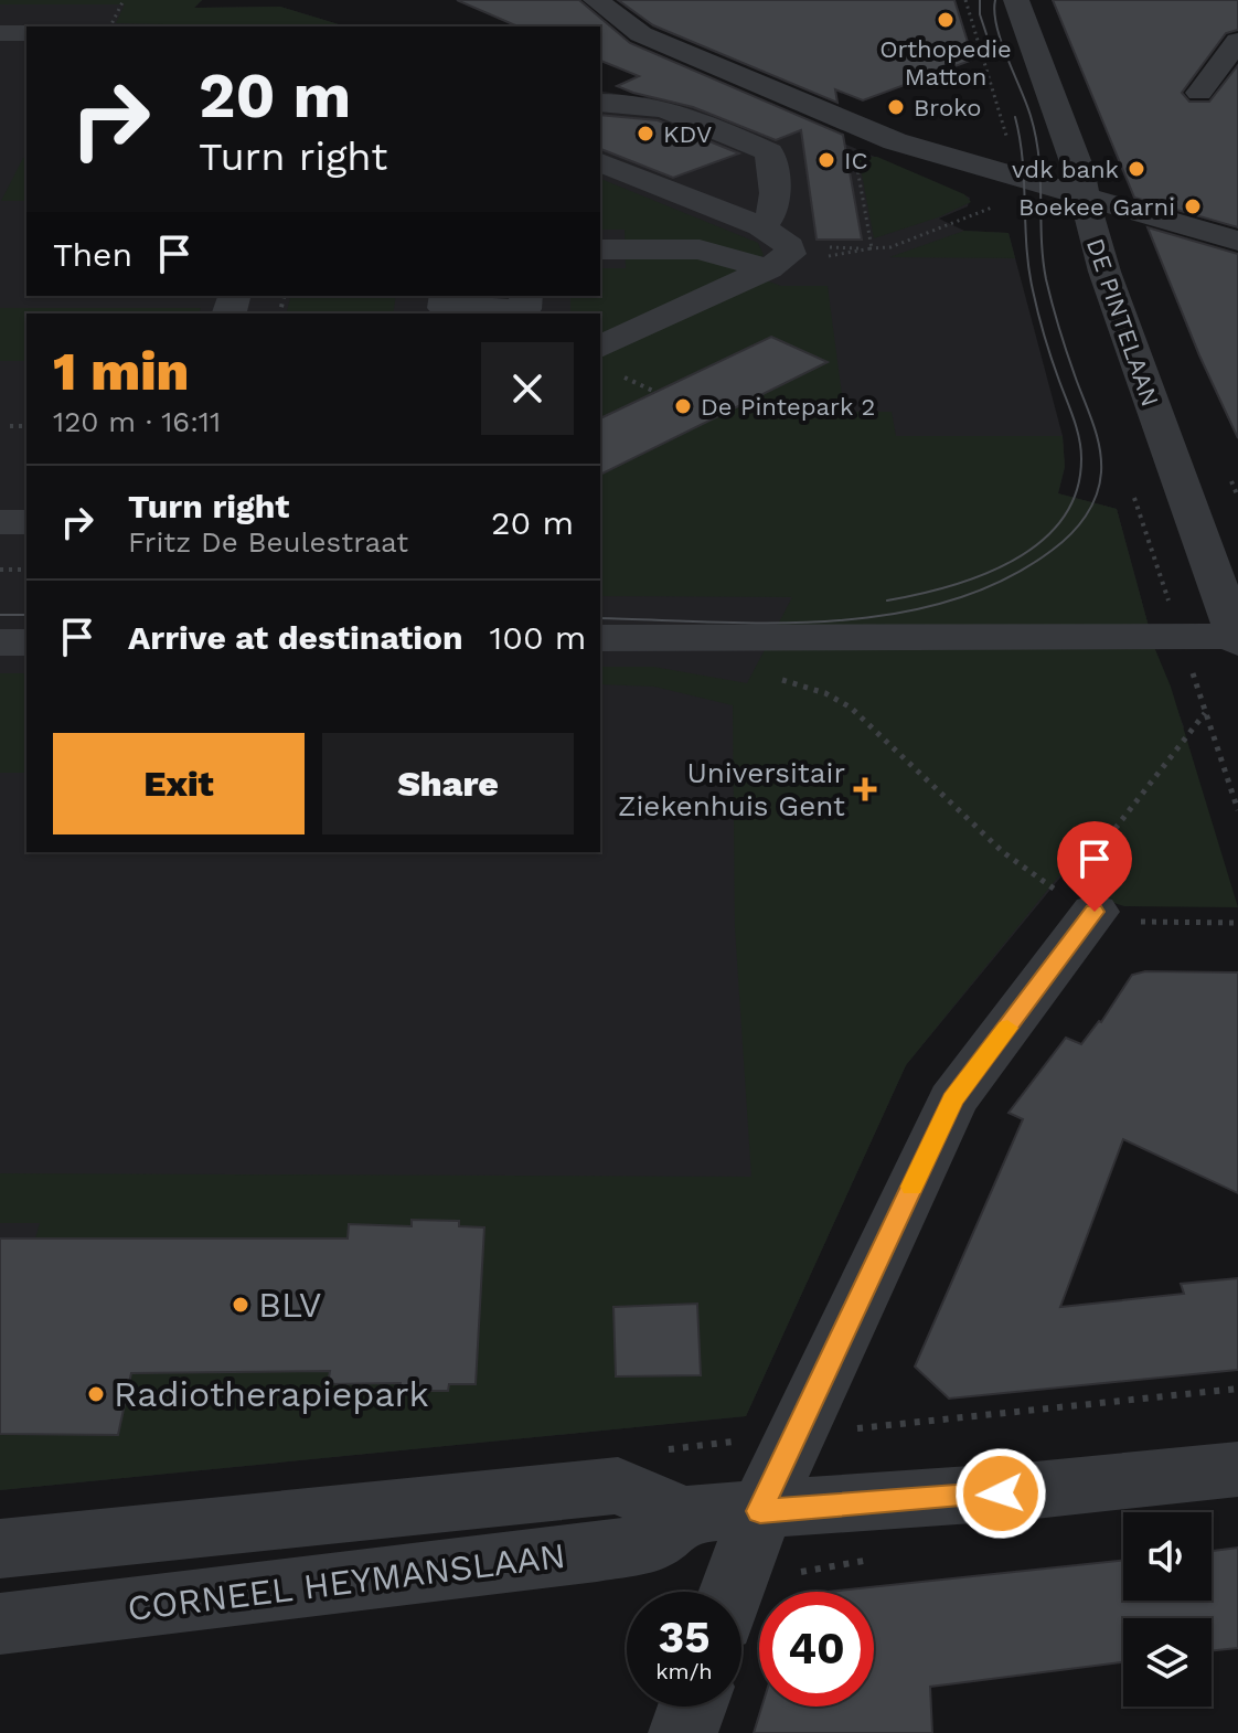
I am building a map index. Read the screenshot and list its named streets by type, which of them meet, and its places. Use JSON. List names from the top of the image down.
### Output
{
  "streets": {
    "street": ["DE PINTELAAN", "CORNEEL HEYMANSLAAN"]
  },
  "places": {
    "other": [
      "Orthopedie Matton",
      "Broko",
      "KDV",
      "IC",
      "vdk bank",
      "Boekee Garni",
      "De Pintepark 2",
      "BLV",
      "Radiotherapiepark"
    ],
    "health": ["Universitair Ziekenhuis Gent"]
  },
  "page": {
    "turn": ["20 m", "Turn right"],
    "then": "Then",
    "heading": ["1 min", "120 m · 16:11"],
    "list": [
      {
        "name": "Turn right",
        "note": "Fritz De Beulestraat",
        "value": "20 m"
      },
      {
        "name": "Arrive at destination",
        "value": "100 m"
      }
    ],
    "buttons": ["Exit", "Share"],
    "speed": "35 km/h",
    "limit": "40"
  }
}
